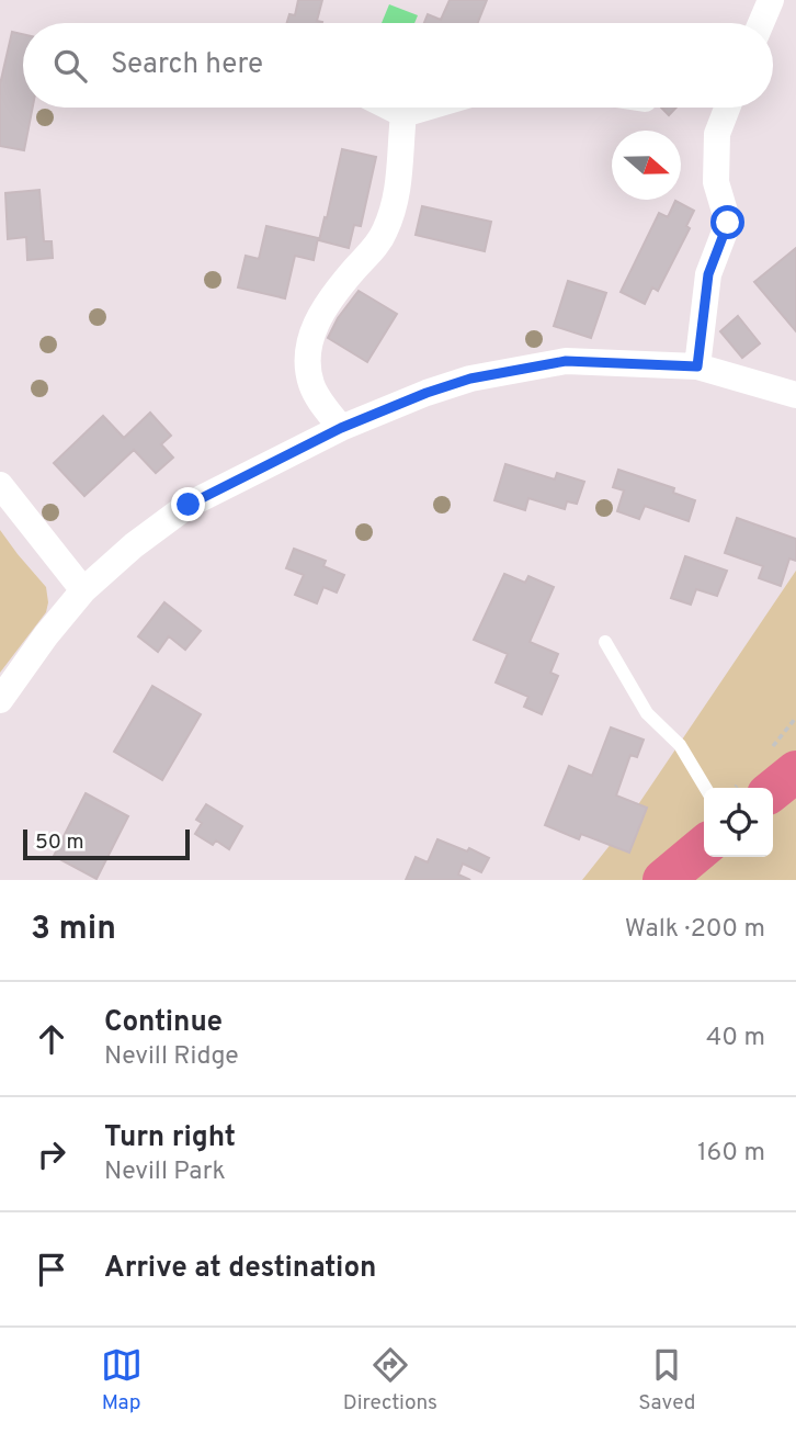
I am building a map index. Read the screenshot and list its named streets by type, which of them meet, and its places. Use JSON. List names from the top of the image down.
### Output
{
  "scale_bar": "50 m",
  "north": "right",
  "page": {
    "search": "Search here",
    "scale": "50 m",
    "heading": ["3 min", "Walk · 200 m"],
    "list": [
      ["Continue", "Nevill Ridge", "40 m"],
      ["Turn right", "Nevill Park", "160 m"],
      "Arrive at destination"
    ],
    "nav": ["Map", "Directions", "Saved"]
  }
}
